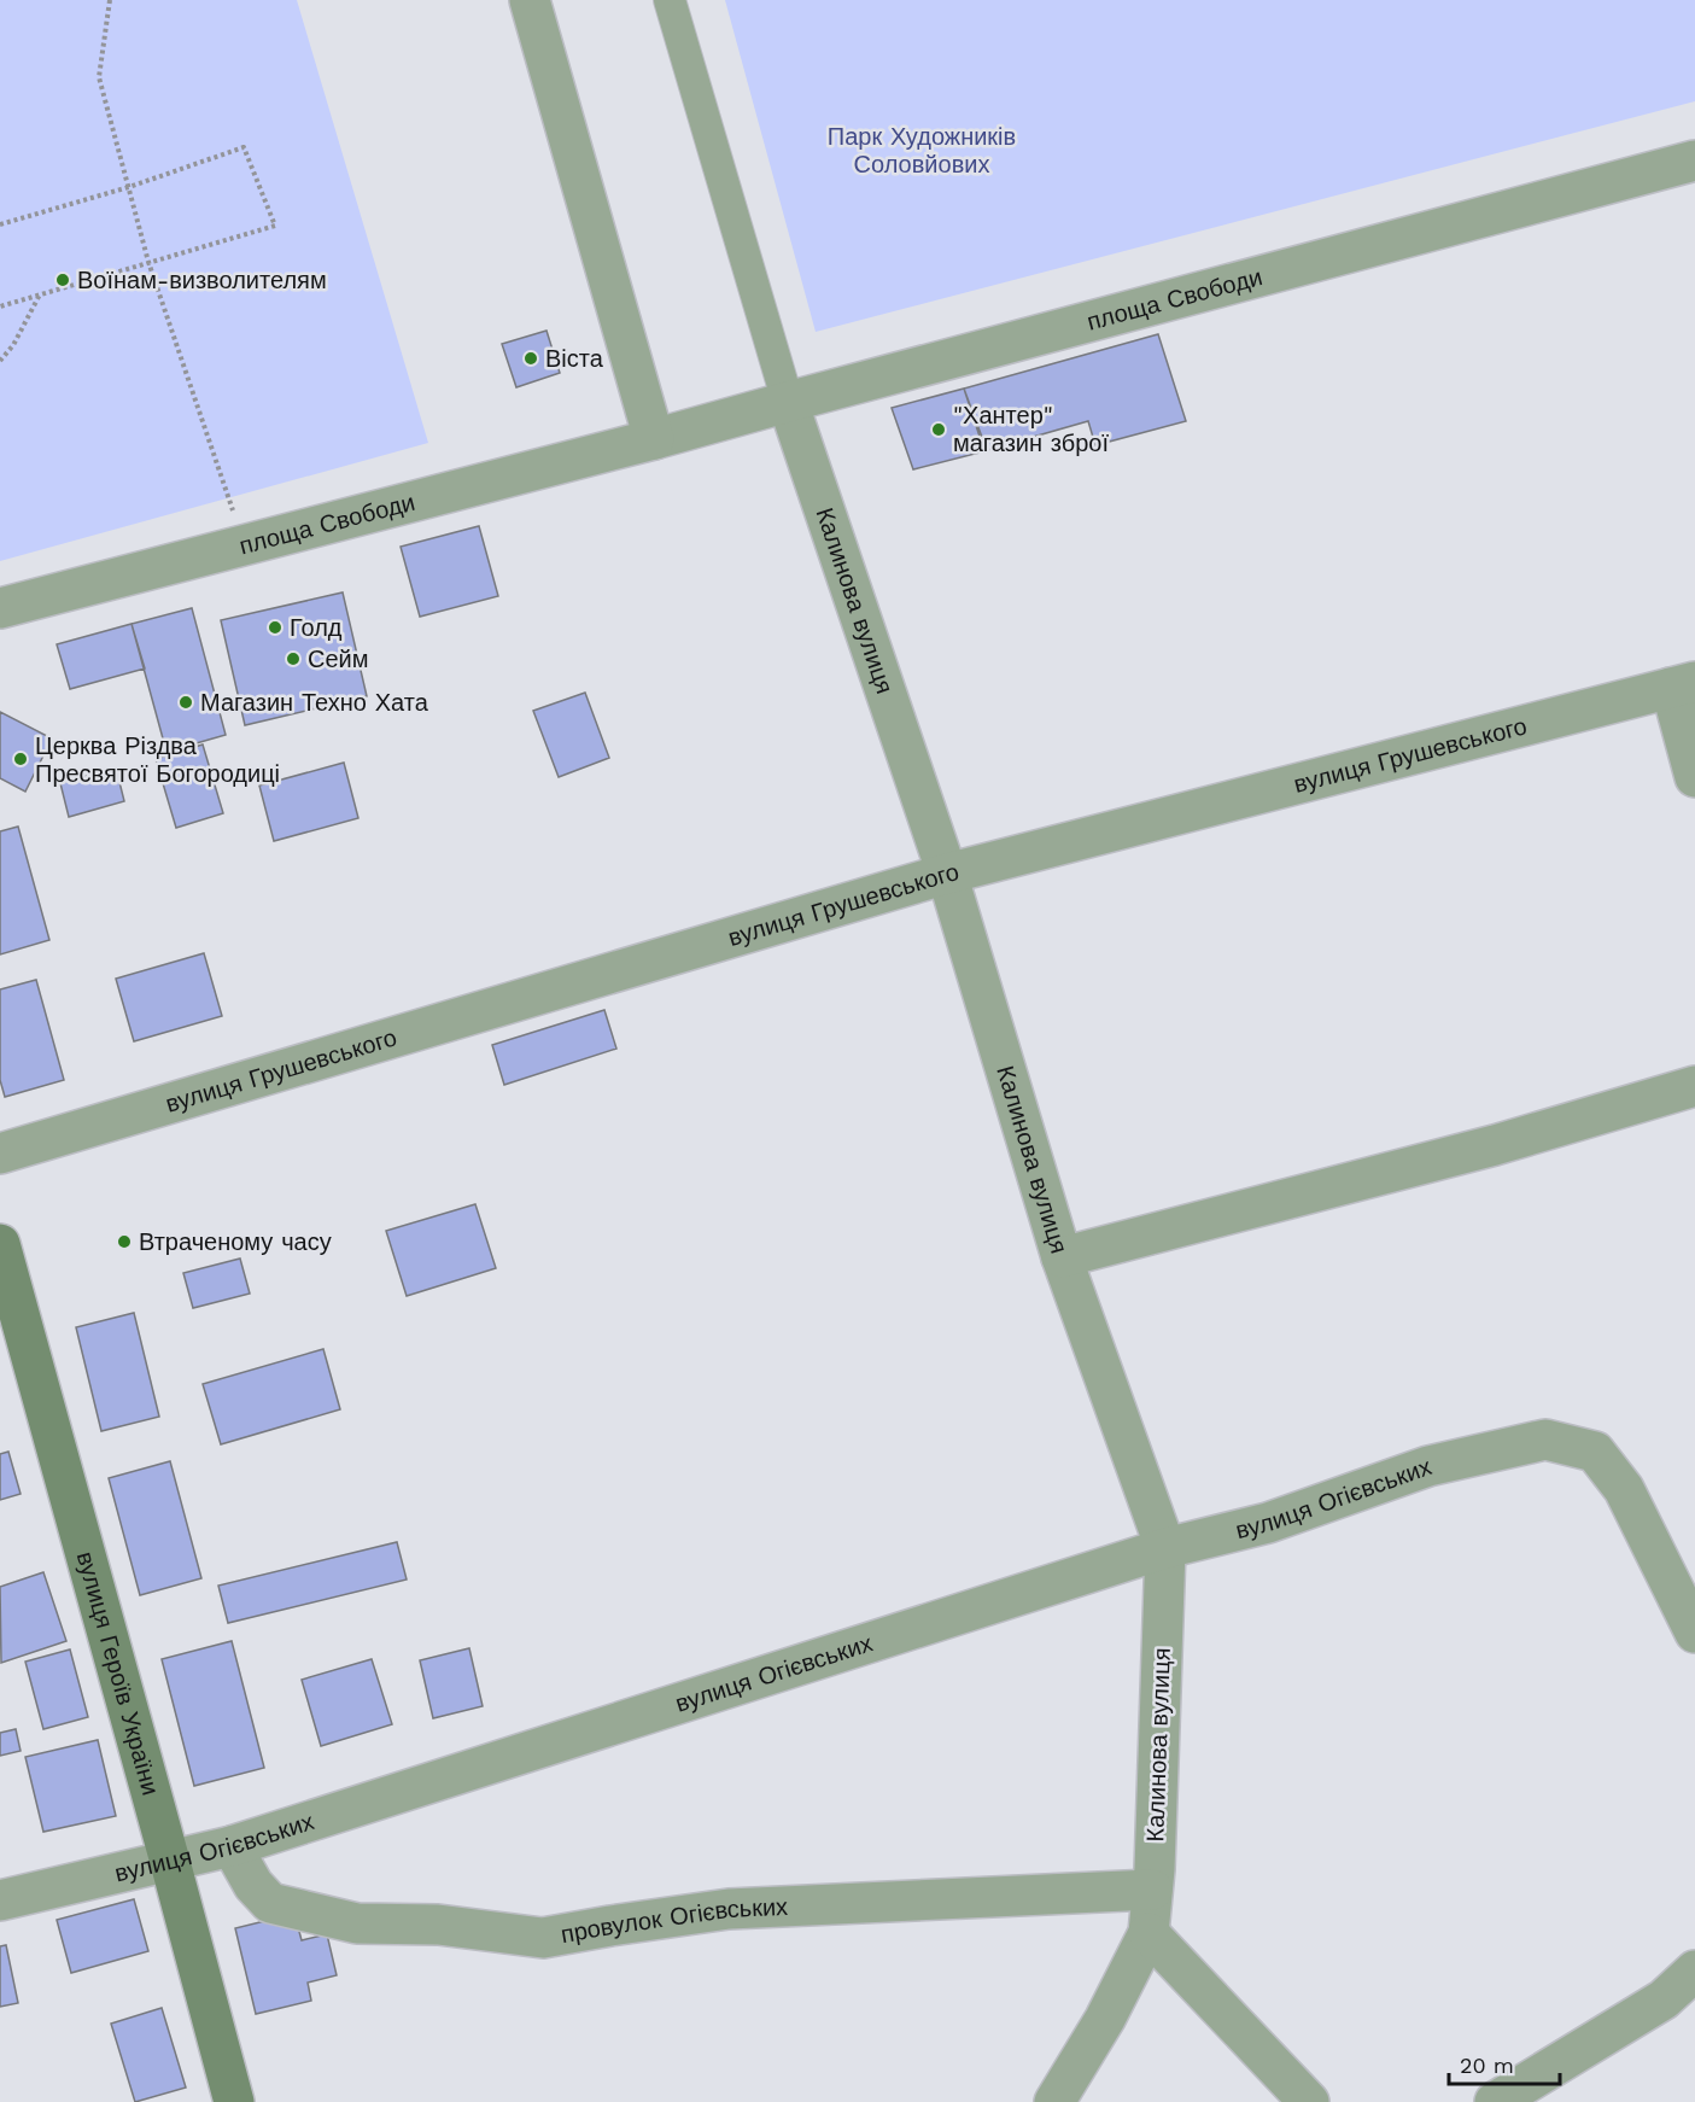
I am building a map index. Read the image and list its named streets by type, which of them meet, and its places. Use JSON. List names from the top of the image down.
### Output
{
  "streets": {
    "main road": ["вулиця Героїв України"],
    "street": [
      "площа Свободи",
      "Калинова вулиця",
      "вулиця Грушевського",
      "вулиця Огієвських",
      "провулок Огієвських"
    ]
  },
  "crossings": [
    ["площа Свободи", "Калинова вулиця"],
    ["Калинова вулиця", "вулиця Грушевського"],
    ["Калинова вулиця", "вулиця Огієвських"],
    ["Калинова вулиця", "провулок Огієвських"],
    ["вулиця Огієвських", "вулиця Героїв України"],
    ["вулиця Огієвських", "провулок Огієвських"]
  ],
  "parks": ["Парк Художників Соловйових"],
  "places": [
    "Воїнам-визволителям",
    "Віста",
    "\"Хантер\" магазин зброї",
    "Голд",
    "Сейм",
    "Магазин Техно Хата",
    "Церква Різдва Пресвятої Богородиці",
    "Втраченому часу"
  ],
  "scale_bar": "20 m"
}
